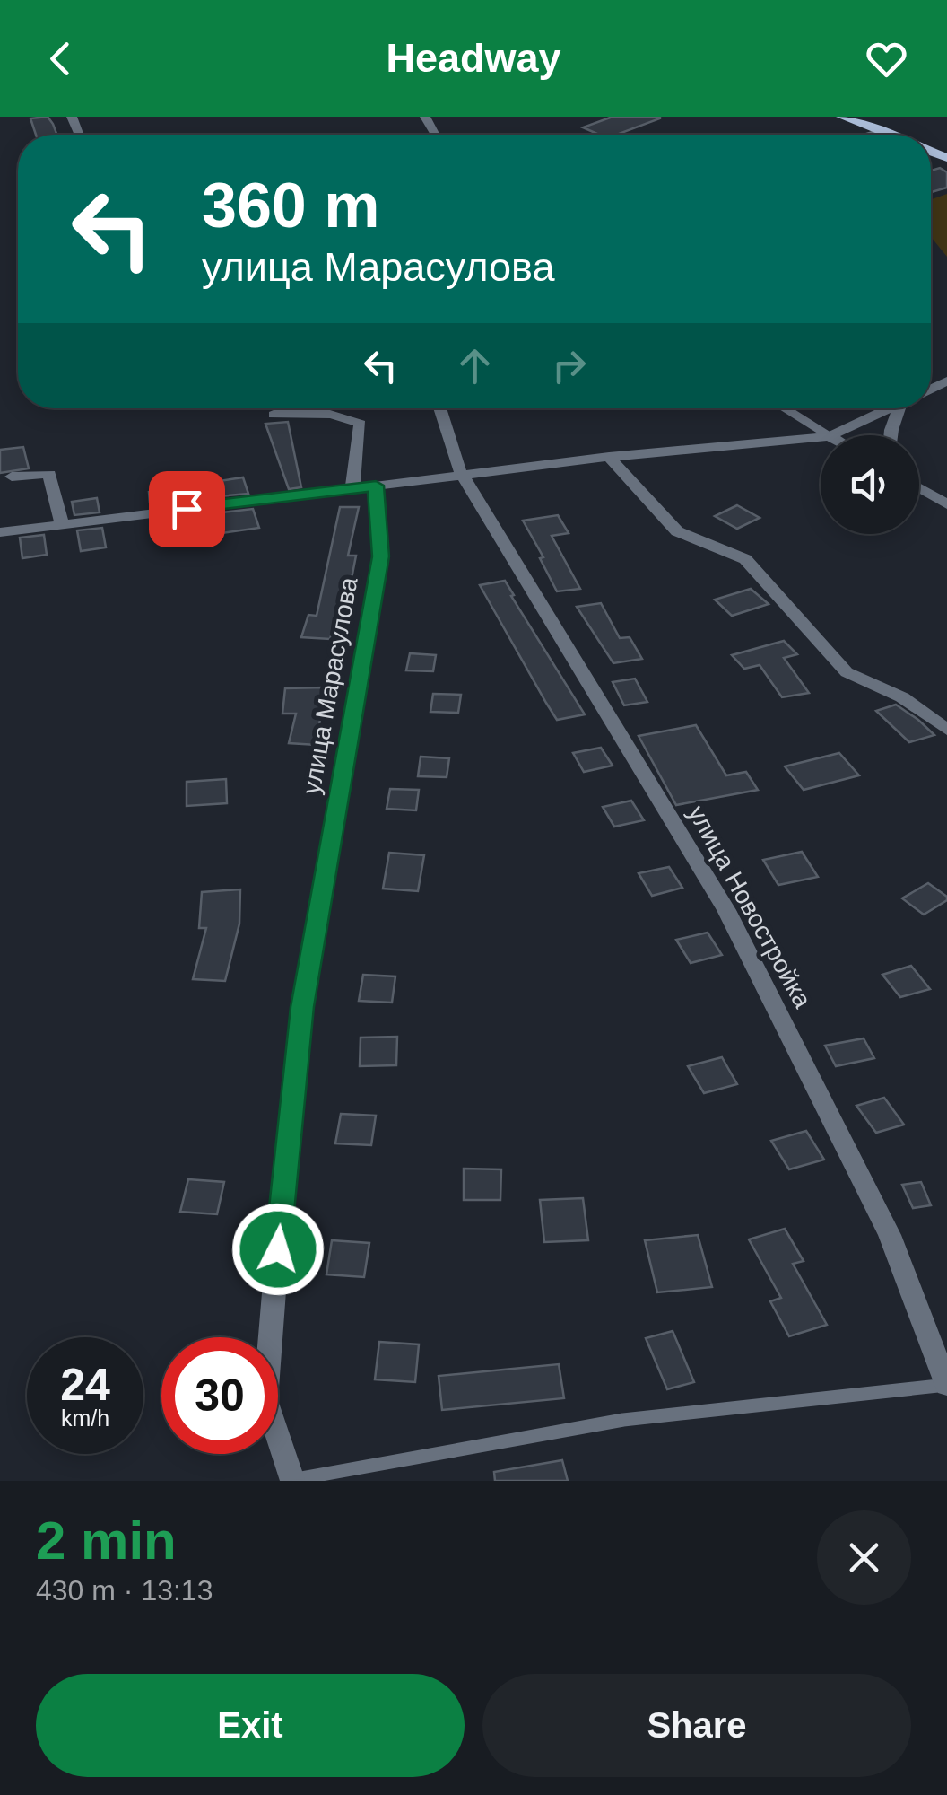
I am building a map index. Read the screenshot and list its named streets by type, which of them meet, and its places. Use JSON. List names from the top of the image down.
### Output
{
  "streets": {
    "street": ["улица Марасулова", "улица Новостройка"]
  },
  "page": {
    "header": "Headway",
    "turn": ["360 m", "улица Марасулова"],
    "speed": "24 km/h",
    "limit": "30",
    "heading": ["2 min", "430 m · 13:13"],
    "buttons": ["Exit", "Share"]
  }
}
